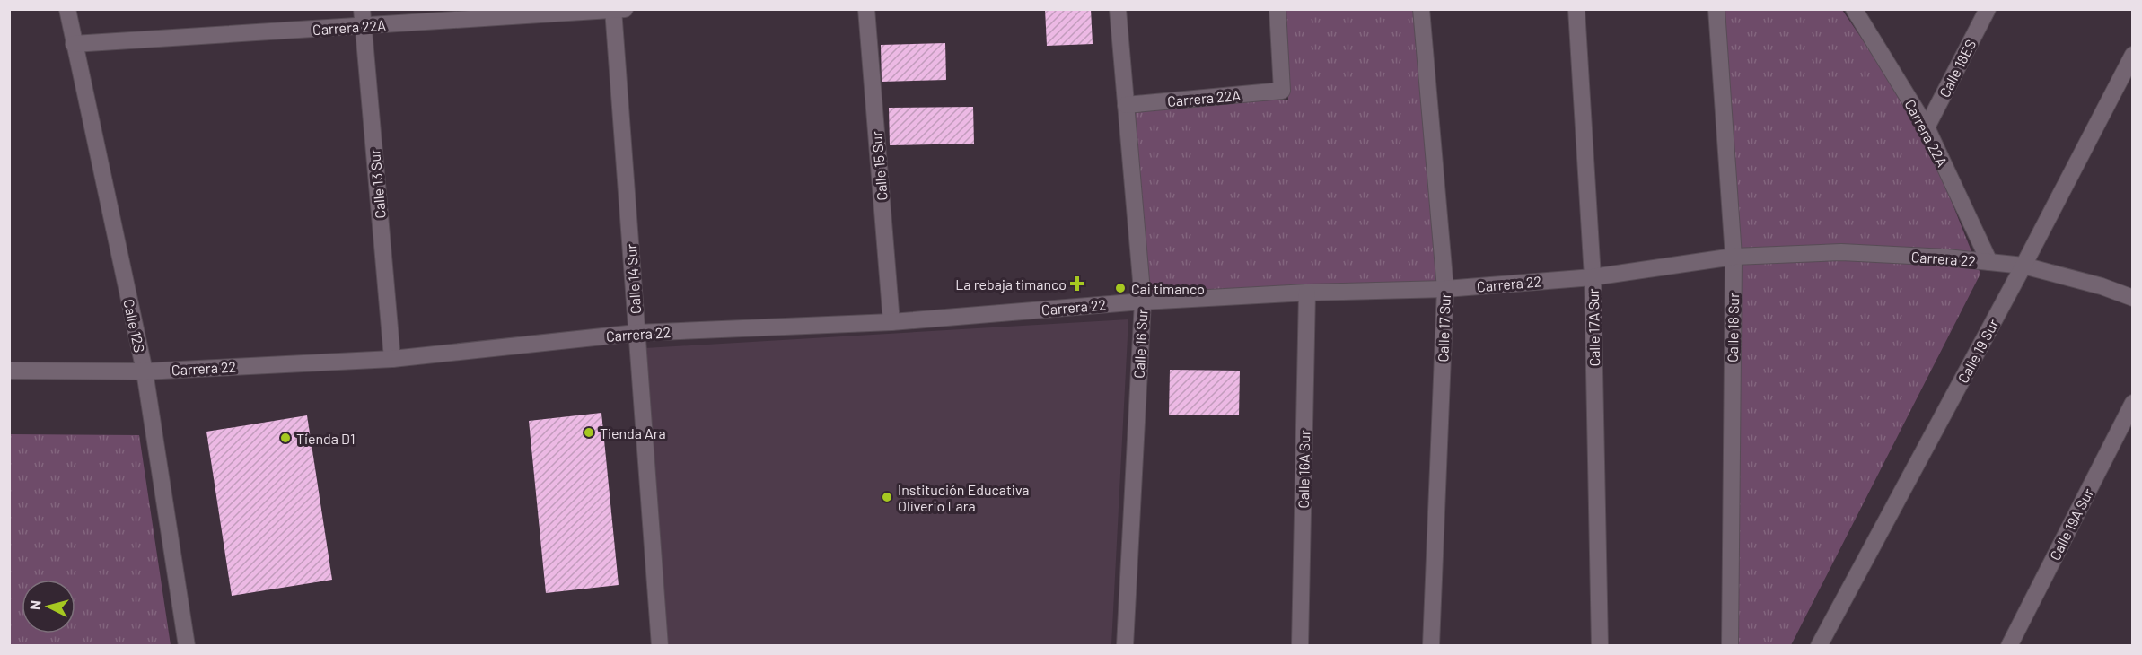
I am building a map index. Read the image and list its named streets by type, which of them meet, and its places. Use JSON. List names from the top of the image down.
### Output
{
  "streets": {
    "street": [
      "Carrera 22A",
      "Calle 18ES",
      "Calle 15 Sur",
      "Calle 13 Sur",
      "Carrera 22",
      "Calle 14 Sur",
      "Calle 12S",
      "Calle 17 Sur",
      "Calle 17A Sur",
      "Calle 18 Sur",
      "Calle 16 Sur",
      "Calle 19 Sur",
      "Calle 16A Sur",
      "Calle 19A Sur"
    ]
  },
  "crossings": [
    ["Carrera 22A", "Calle 18ES"],
    ["Carrera 22A", "Calle 13 Sur"],
    ["Carrera 22A", "Carrera 22"],
    ["Carrera 22A", "Calle 14 Sur"],
    ["Carrera 22A", "Calle 12S"],
    ["Carrera 22A", "Calle 16 Sur"],
    ["Calle 15 Sur", "Carrera 22"],
    ["Calle 13 Sur", "Carrera 22"],
    ["Carrera 22", "Calle 14 Sur"],
    ["Carrera 22", "Calle 12S"],
    ["Carrera 22", "Calle 17 Sur"],
    ["Carrera 22", "Calle 17A Sur"],
    ["Carrera 22", "Calle 18 Sur"],
    ["Carrera 22", "Calle 16 Sur"],
    ["Carrera 22", "Calle 19 Sur"],
    ["Carrera 22", "Calle 16A Sur"]
  ],
  "places": {
    "health": ["La rebaja timanco"],
    "other": [
      "Cai timanco",
      "Tienda Ara",
      "Tienda D1",
      "Institución Educativa Oliverio Lara"
    ]
  },
  "north": "left"
}
